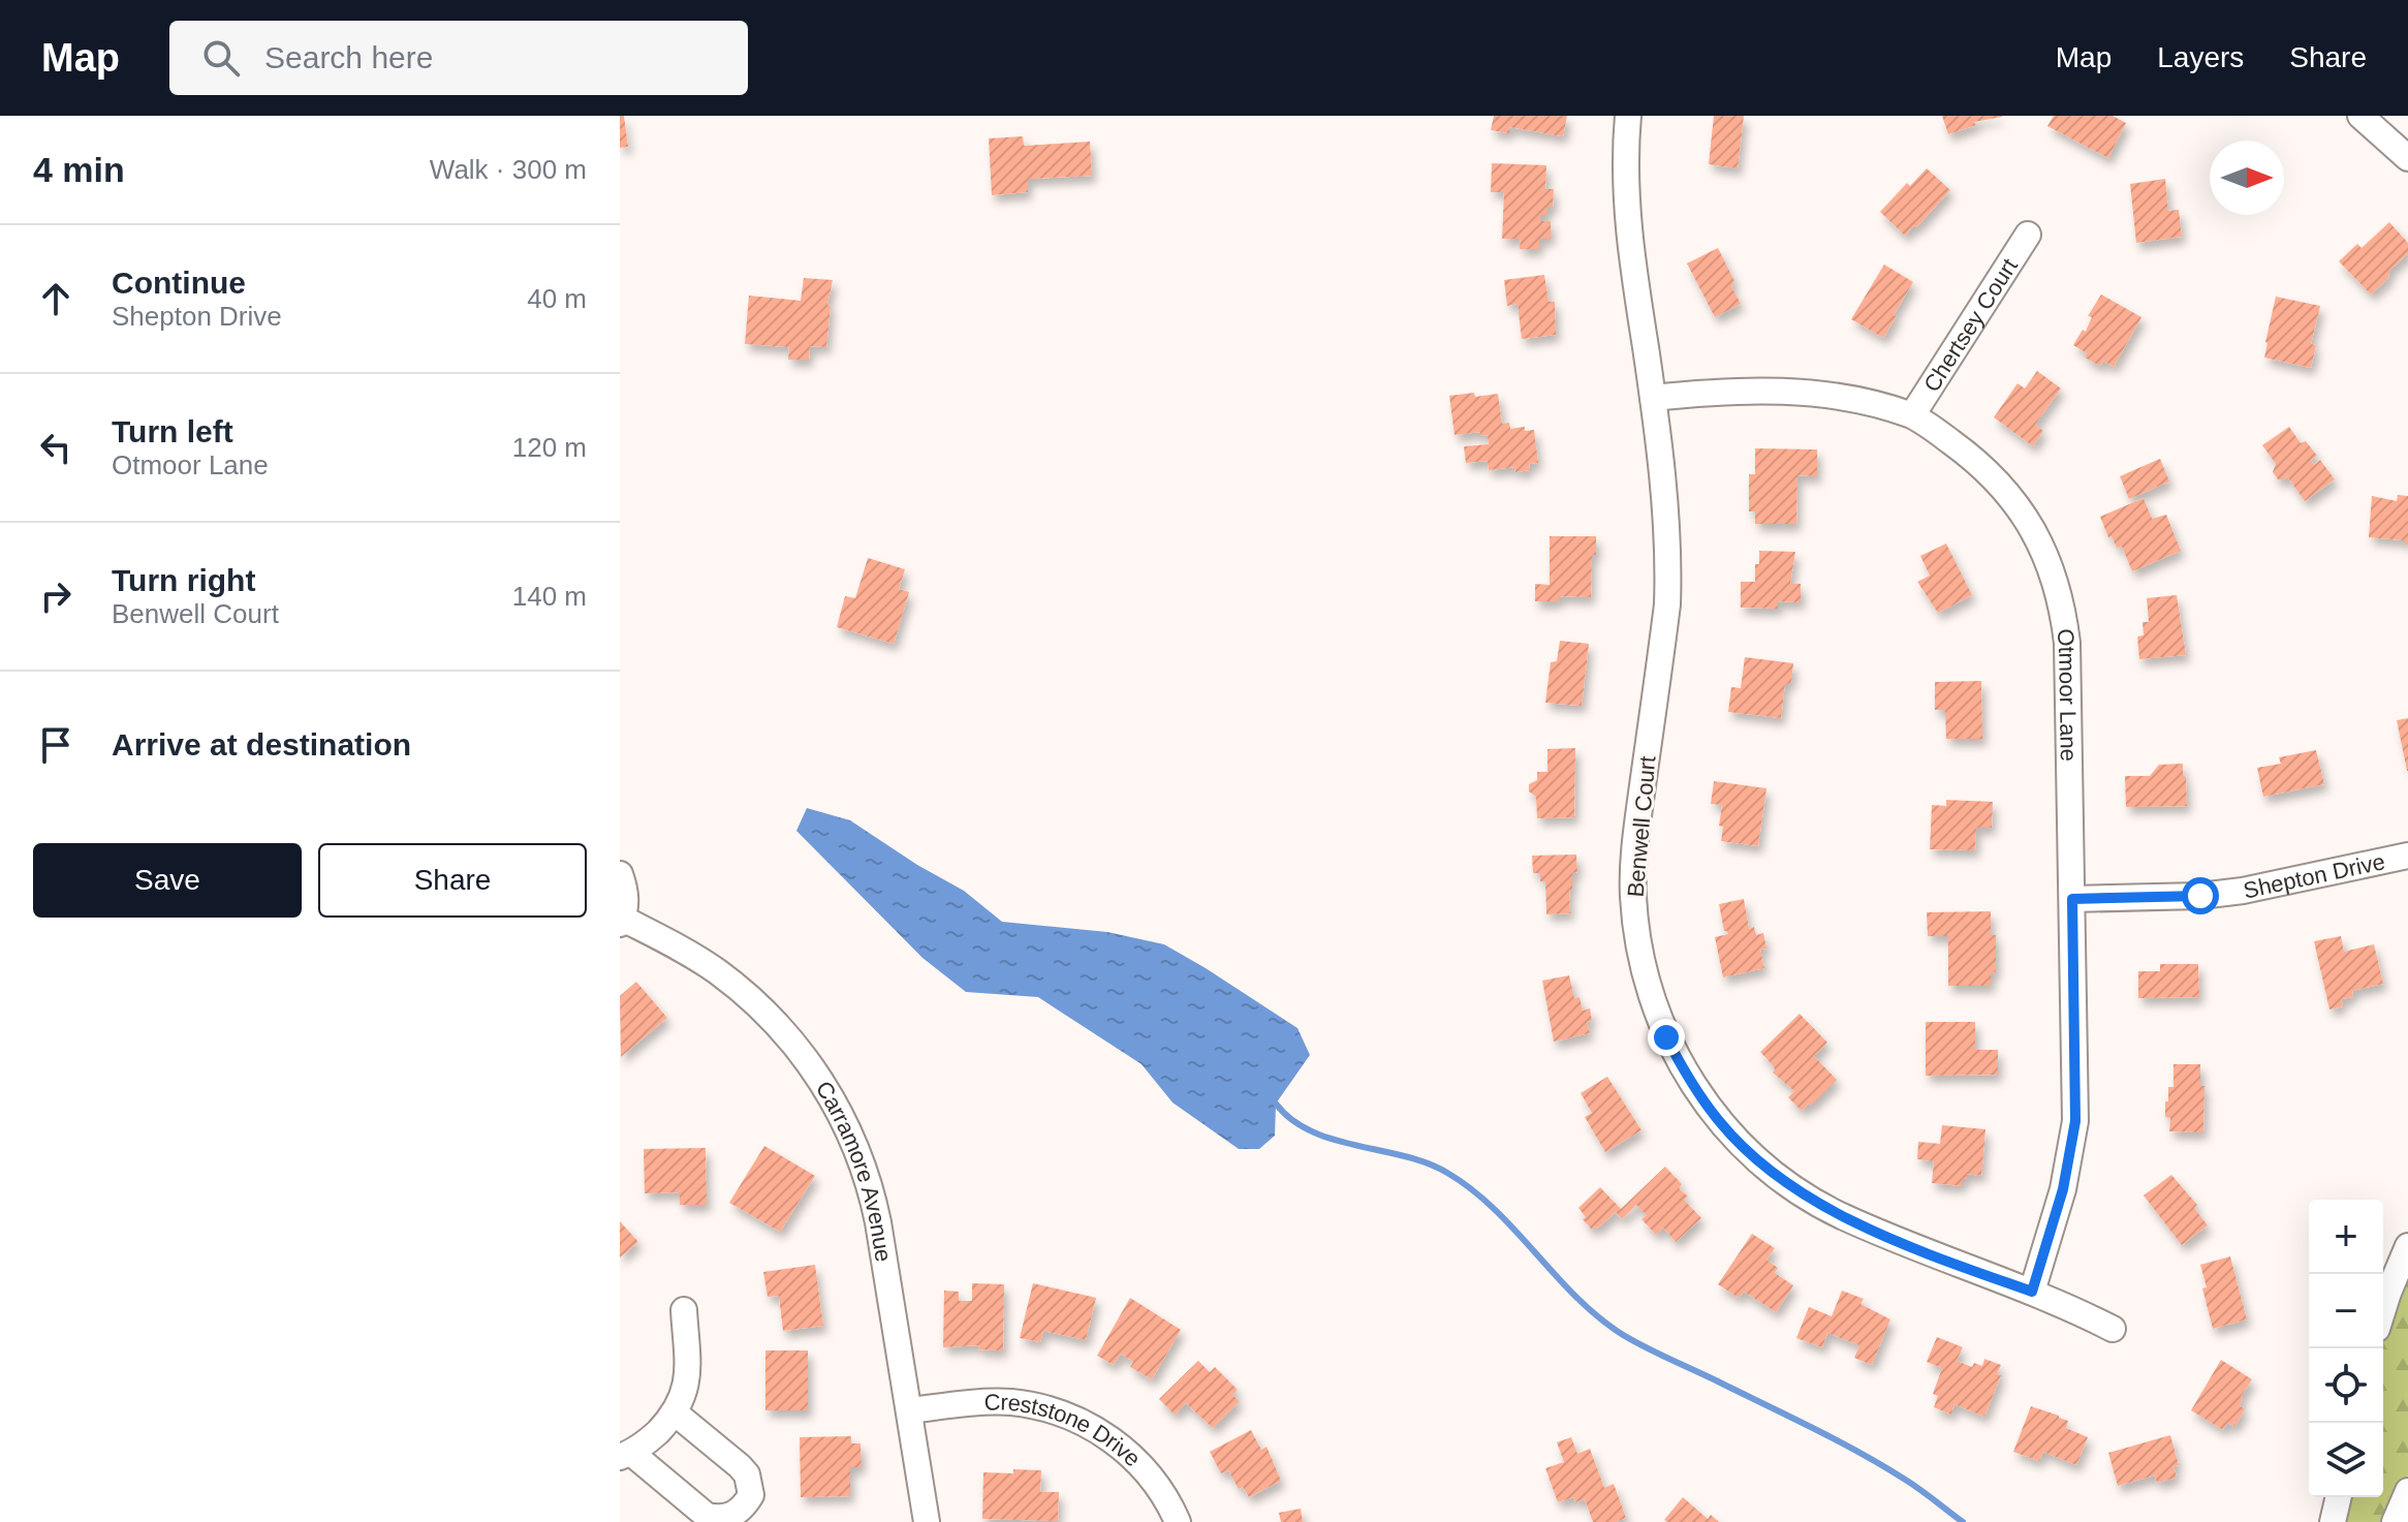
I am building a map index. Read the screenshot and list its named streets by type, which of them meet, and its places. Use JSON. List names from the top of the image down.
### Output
{
  "streets": {
    "street": [
      "Chertsey Court",
      "Otmoor Lane",
      "Benwell Court",
      "Shepton Drive",
      "Carramore Avenue",
      "Creststone Drive"
    ]
  },
  "crossings": [
    ["Chertsey Court", "Otmoor Lane"],
    ["Otmoor Lane", "Benwell Court"],
    ["Otmoor Lane", "Shepton Drive"],
    ["Carramore Avenue", "Creststone Drive"]
  ],
  "north": "right",
  "page": {
    "header": "Map",
    "search": "Search here",
    "nav": ["Map", "Layers", "Share"],
    "heading": ["4 min", "Walk · 300 m"],
    "list": [
      ["Continue", "Shepton Drive", "40 m"],
      ["Turn left", "Otmoor Lane", "120 m"],
      ["Turn right", "Benwell Court", "140 m"],
      "Arrive at destination"
    ],
    "buttons": ["Save", "Share"],
    "map_buttons": ["+", "−"]
  }
}
